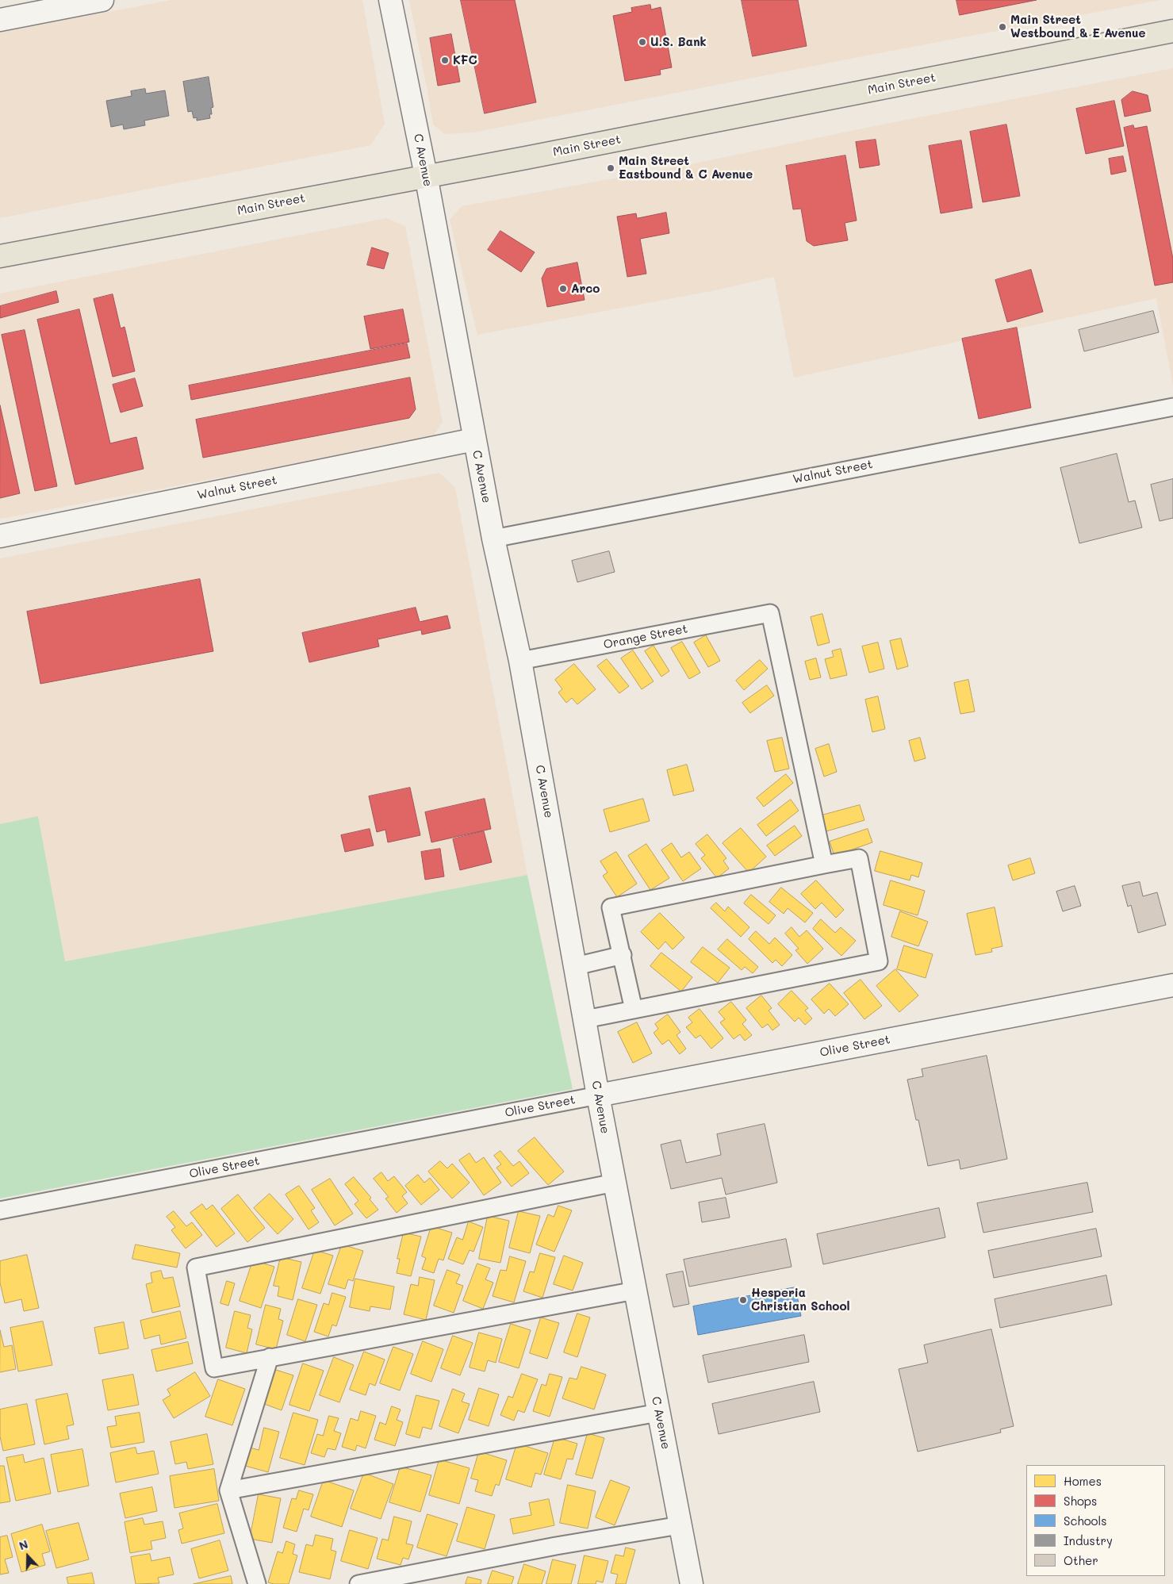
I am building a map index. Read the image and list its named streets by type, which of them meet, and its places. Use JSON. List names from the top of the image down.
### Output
{
  "streets": {
    "main road": ["Main Street"],
    "street": [
      "C Avenue",
      "Walnut Street",
      "Orange Street",
      "Olive Street"
    ]
  },
  "crossings": [
    ["Main Street", "C Avenue"],
    ["C Avenue", "Walnut Street"],
    ["C Avenue", "Orange Street"],
    ["C Avenue", "Olive Street"]
  ],
  "places": [
    "Main Street Westbound & E Avenue",
    "U.S. Bank",
    "KFC",
    "Main Street Eastbound & C Avenue",
    "Arco",
    "Hesperia Christian School"
  ],
  "legend": [
    "Homes",
    "Shops",
    "Schools",
    "Industry",
    "Other"
  ],
  "north": "top"
}
